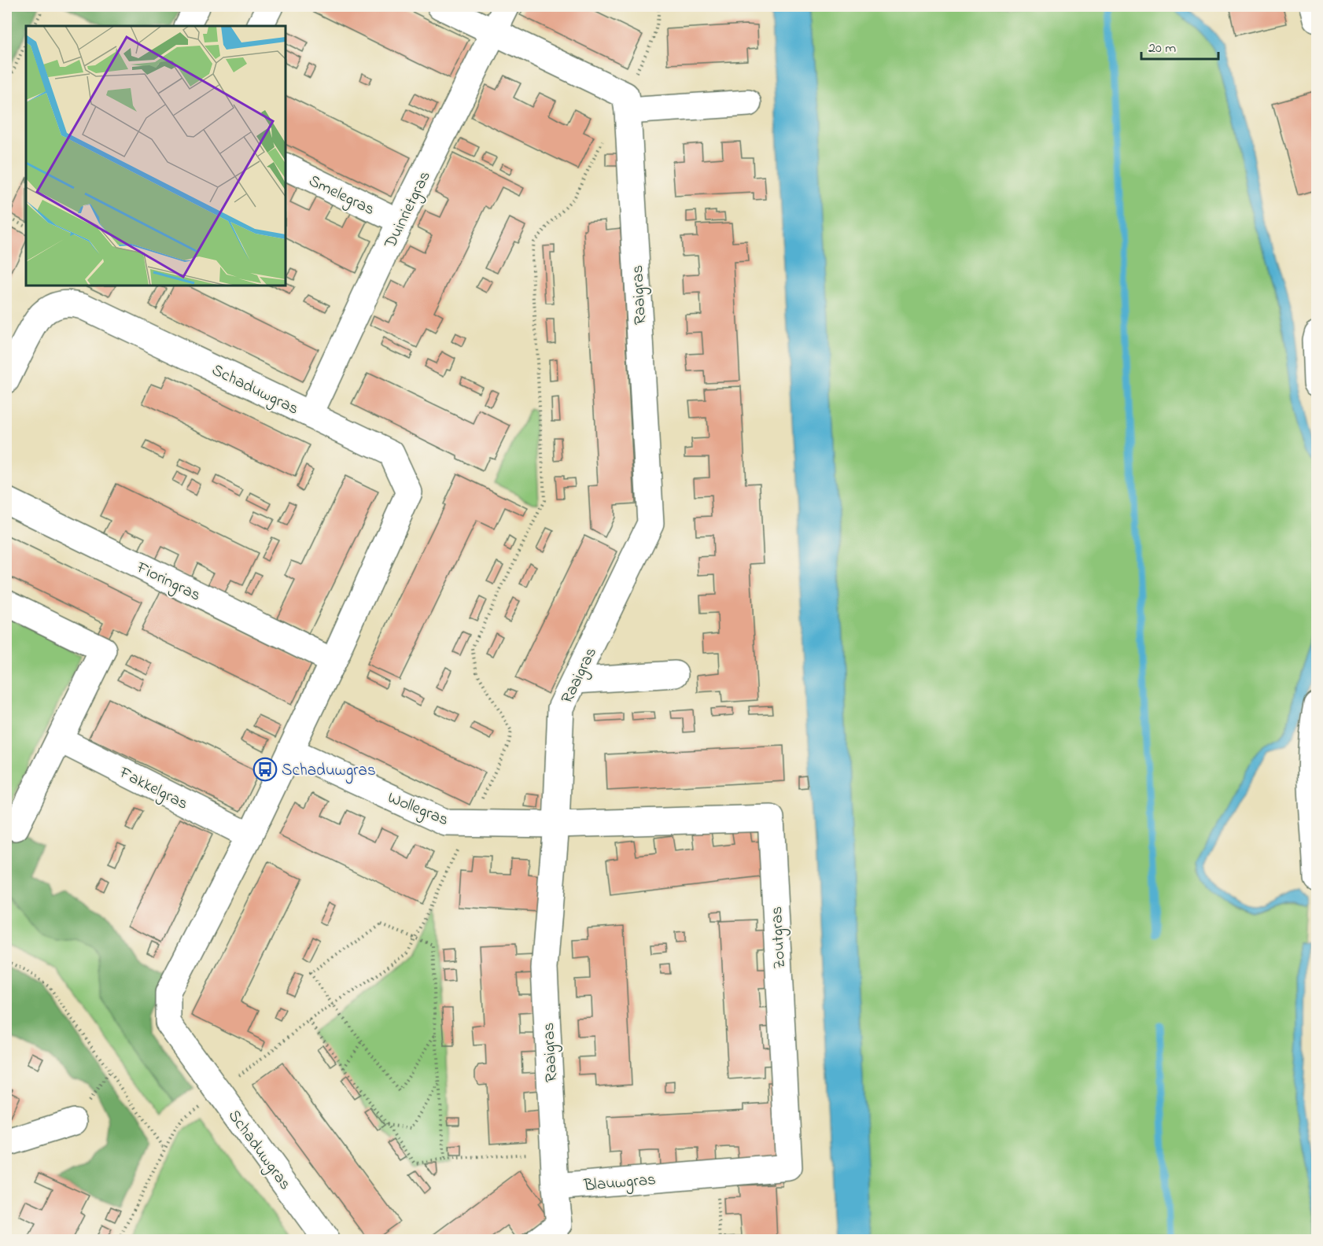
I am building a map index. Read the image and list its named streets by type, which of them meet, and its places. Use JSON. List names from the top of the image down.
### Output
{
  "streets": {
    "street": [
      "Smelegras",
      "Duinrietgras",
      "Raaigras",
      "Schaduwgras",
      "Fioringras",
      "Fakkelgras",
      "Wollegras",
      "Zoutgras",
      "Blauwgras"
    ]
  },
  "crossings": [
    ["Smelegras", "Duinrietgras"],
    ["Duinrietgras", "Schaduwgras"],
    ["Raaigras", "Wollegras"],
    ["Raaigras", "Zoutgras"],
    ["Raaigras", "Blauwgras"],
    ["Schaduwgras", "Fioringras"],
    ["Schaduwgras", "Fakkelgras"],
    ["Schaduwgras", "Wollegras"],
    ["Wollegras", "Zoutgras"],
    ["Zoutgras", "Blauwgras"]
  ],
  "places": {
    "bus stop": ["Schaduwgras"]
  },
  "scale_bar": "20 m"
}
